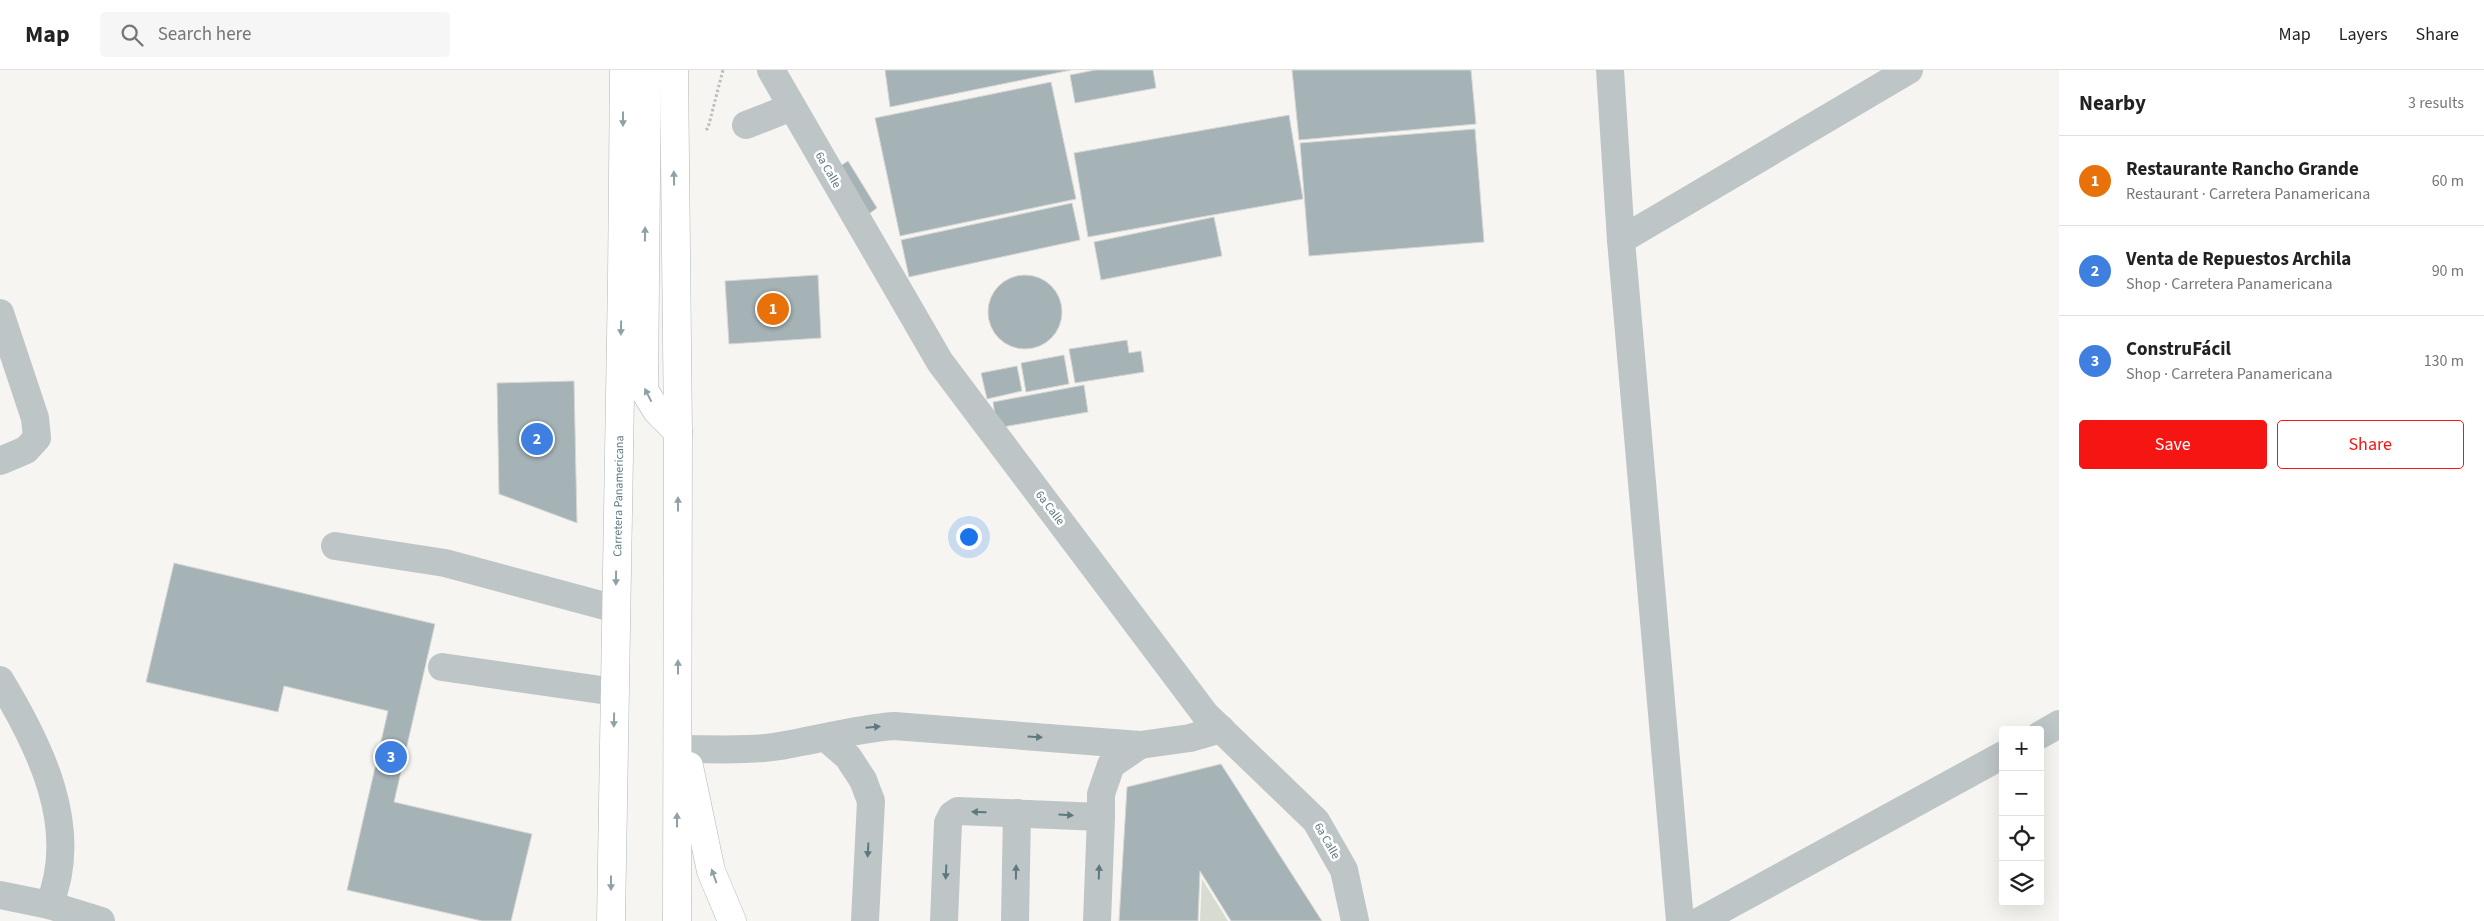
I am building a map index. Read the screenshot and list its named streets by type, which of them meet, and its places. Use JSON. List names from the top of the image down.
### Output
{
  "streets": {
    "highway": ["Carretera Panamericana"],
    "street": ["6a Calle"]
  },
  "page": {
    "header": "Map",
    "search": "Search here",
    "nav": ["Map", "Layers", "Share"],
    "heading": ["Nearby", "3 results"],
    "list": [
      {
        "mark": "1",
        "name": "Restaurante Rancho Grande",
        "note": "Restaurant · Carretera Panamericana",
        "value": "60 m"
      },
      {
        "mark": "2",
        "name": "Venta de Repuestos Archila",
        "note": "Shop · Carretera Panamericana",
        "value": "90 m"
      },
      {
        "mark": "3",
        "name": "ConstruFácil",
        "note": "Shop · Carretera Panamericana",
        "value": "130 m"
      }
    ],
    "pins": ["1", "2", "3"],
    "buttons": ["Save", "Share"],
    "map_buttons": ["+", "−"]
  }
}
